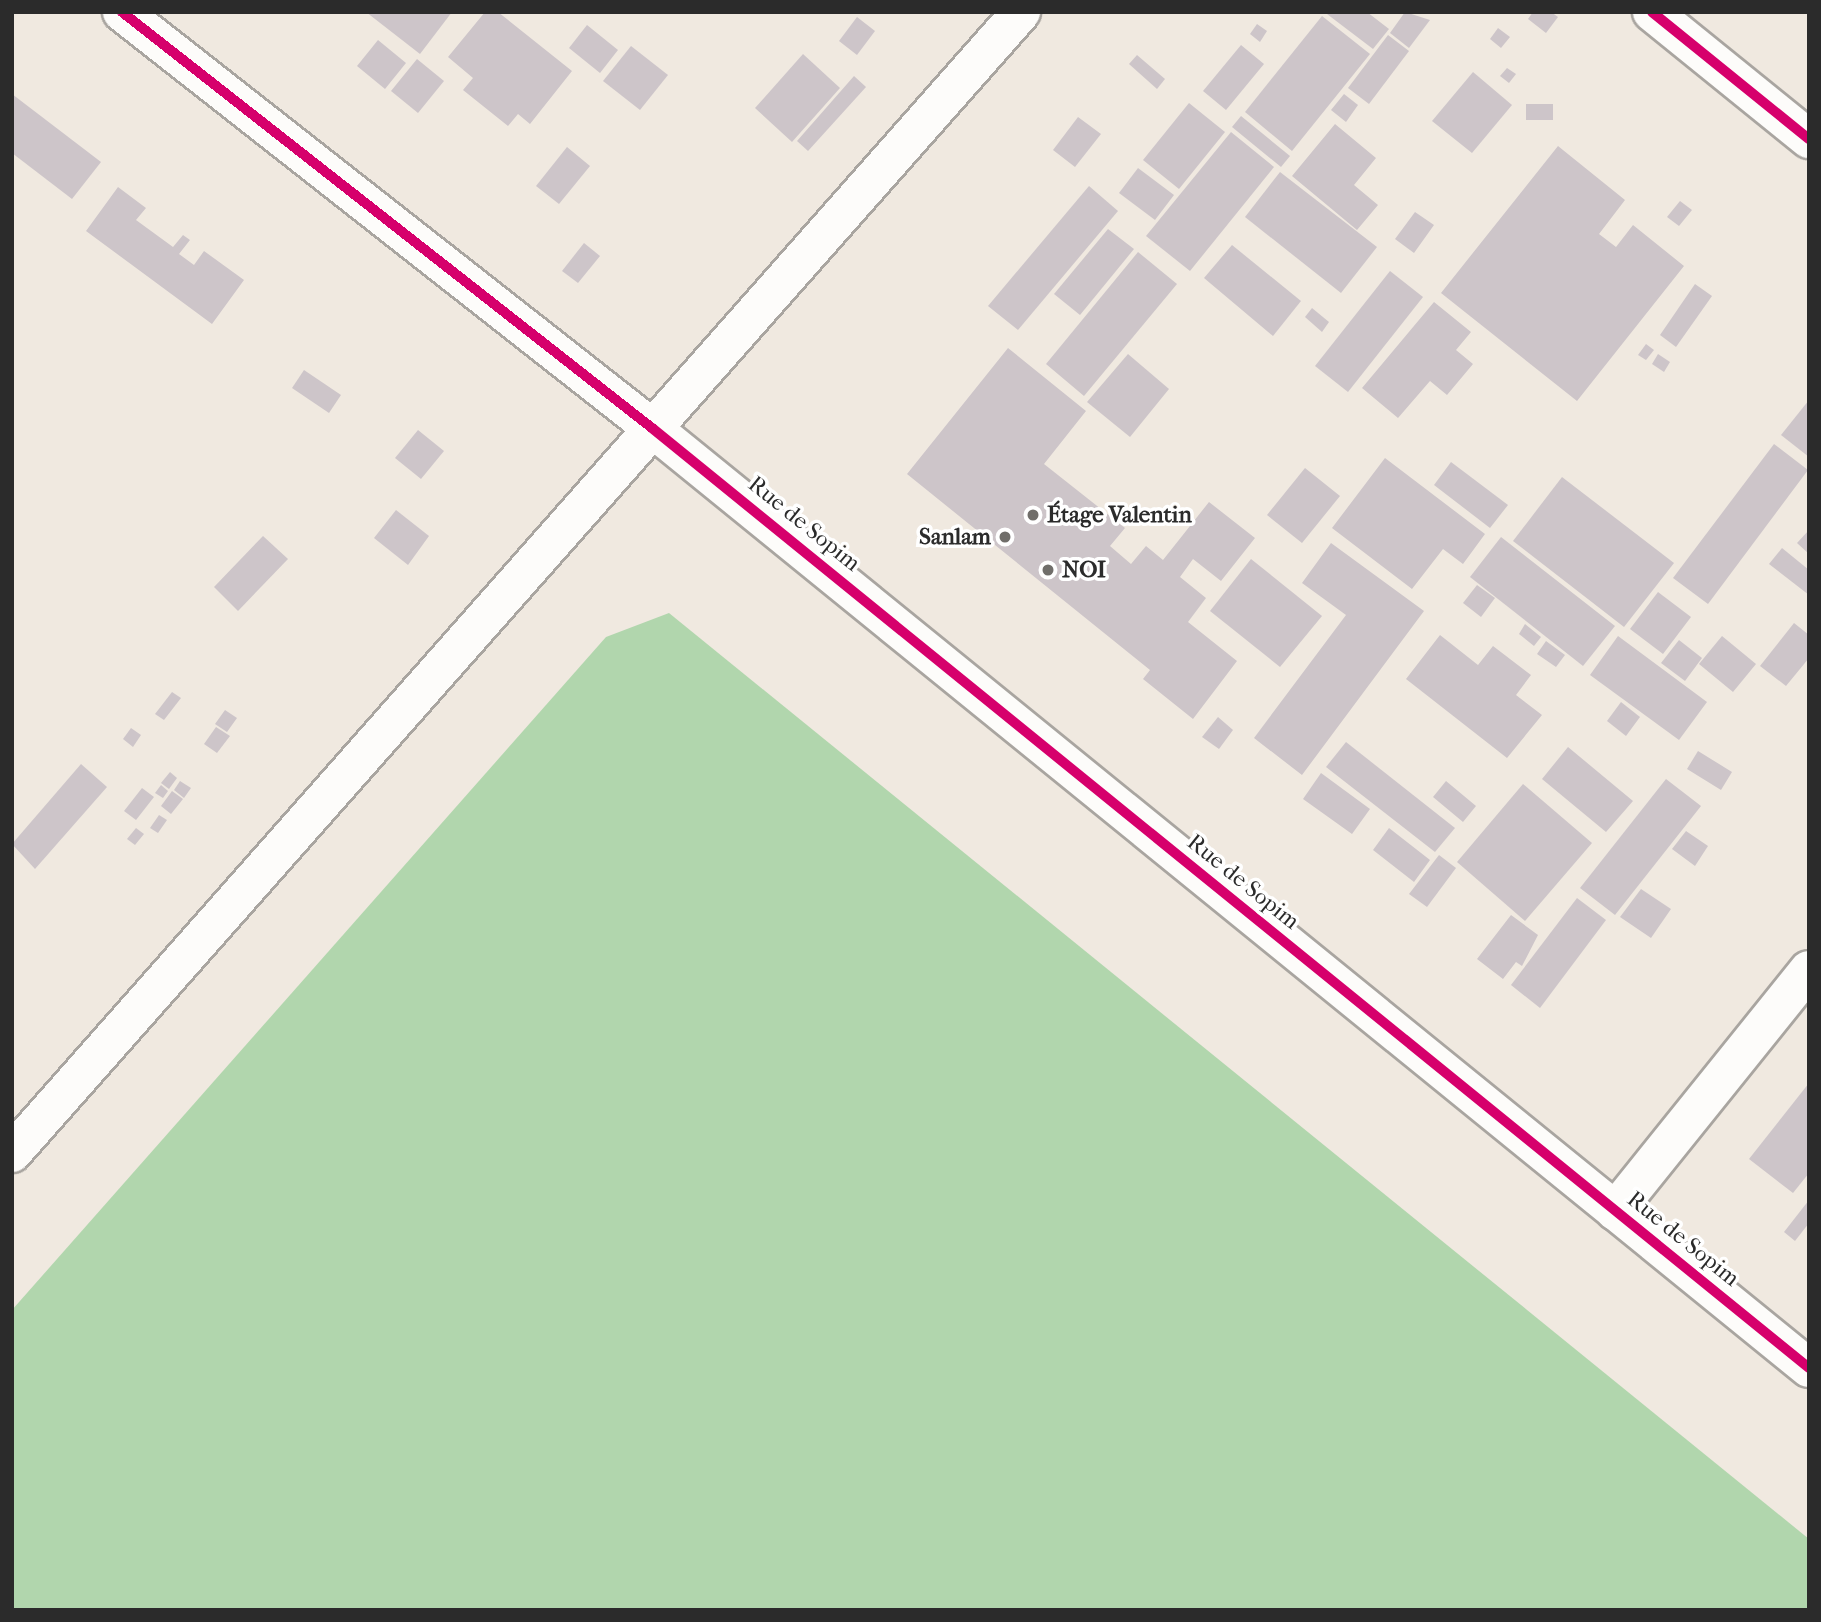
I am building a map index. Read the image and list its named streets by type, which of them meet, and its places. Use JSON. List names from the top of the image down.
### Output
{
  "streets": {
    "street": ["Rue de Sopim"]
  },
  "places": ["Étage Valentin", "Sanlam", "NOI"]
}
